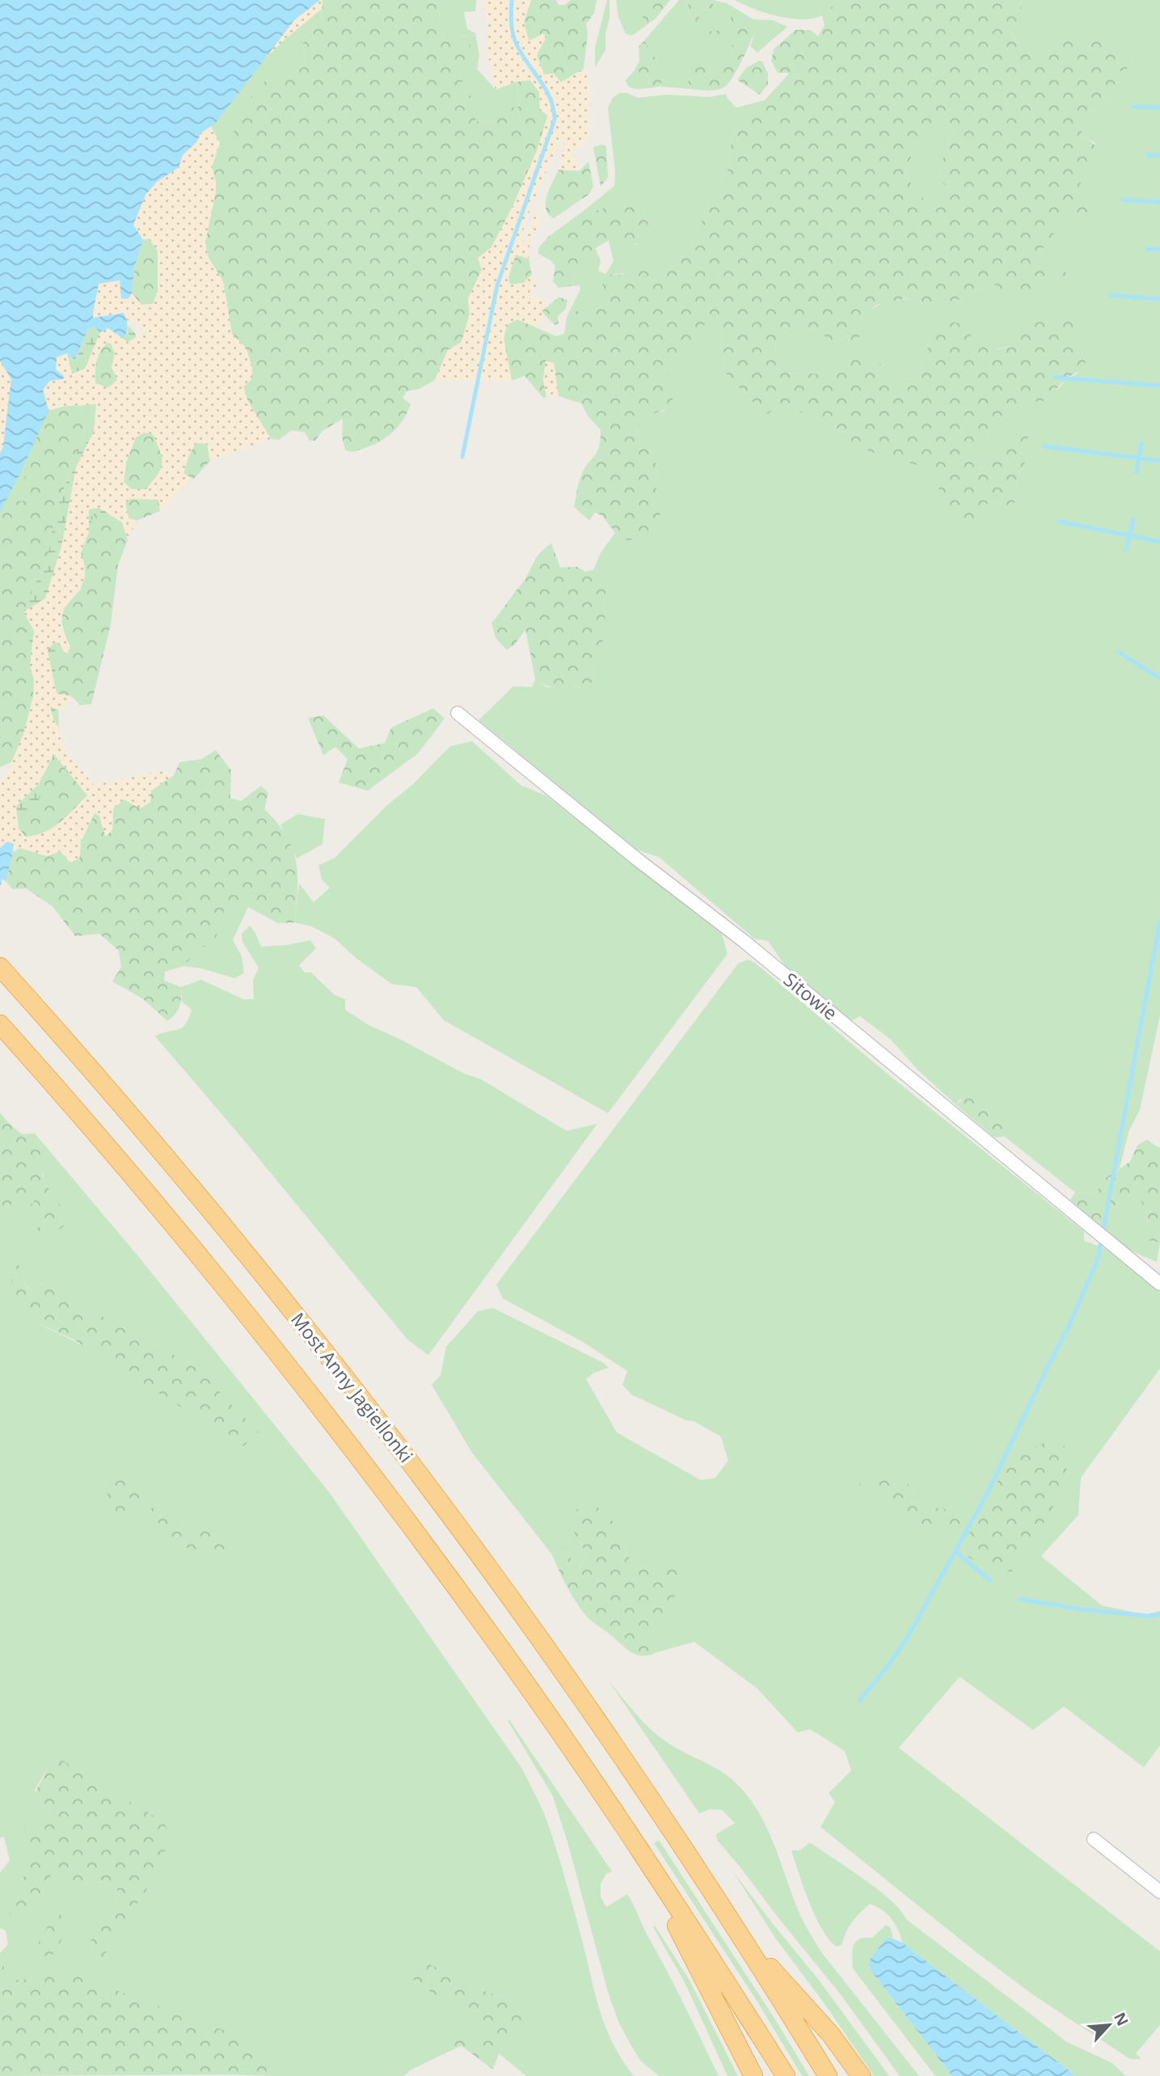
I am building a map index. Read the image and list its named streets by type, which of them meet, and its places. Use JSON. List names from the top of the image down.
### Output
{
  "streets": {
    "highway": ["Most Anny Jagiellonki"],
    "street": ["Sitowie"]
  },
  "north": "top right"
}
